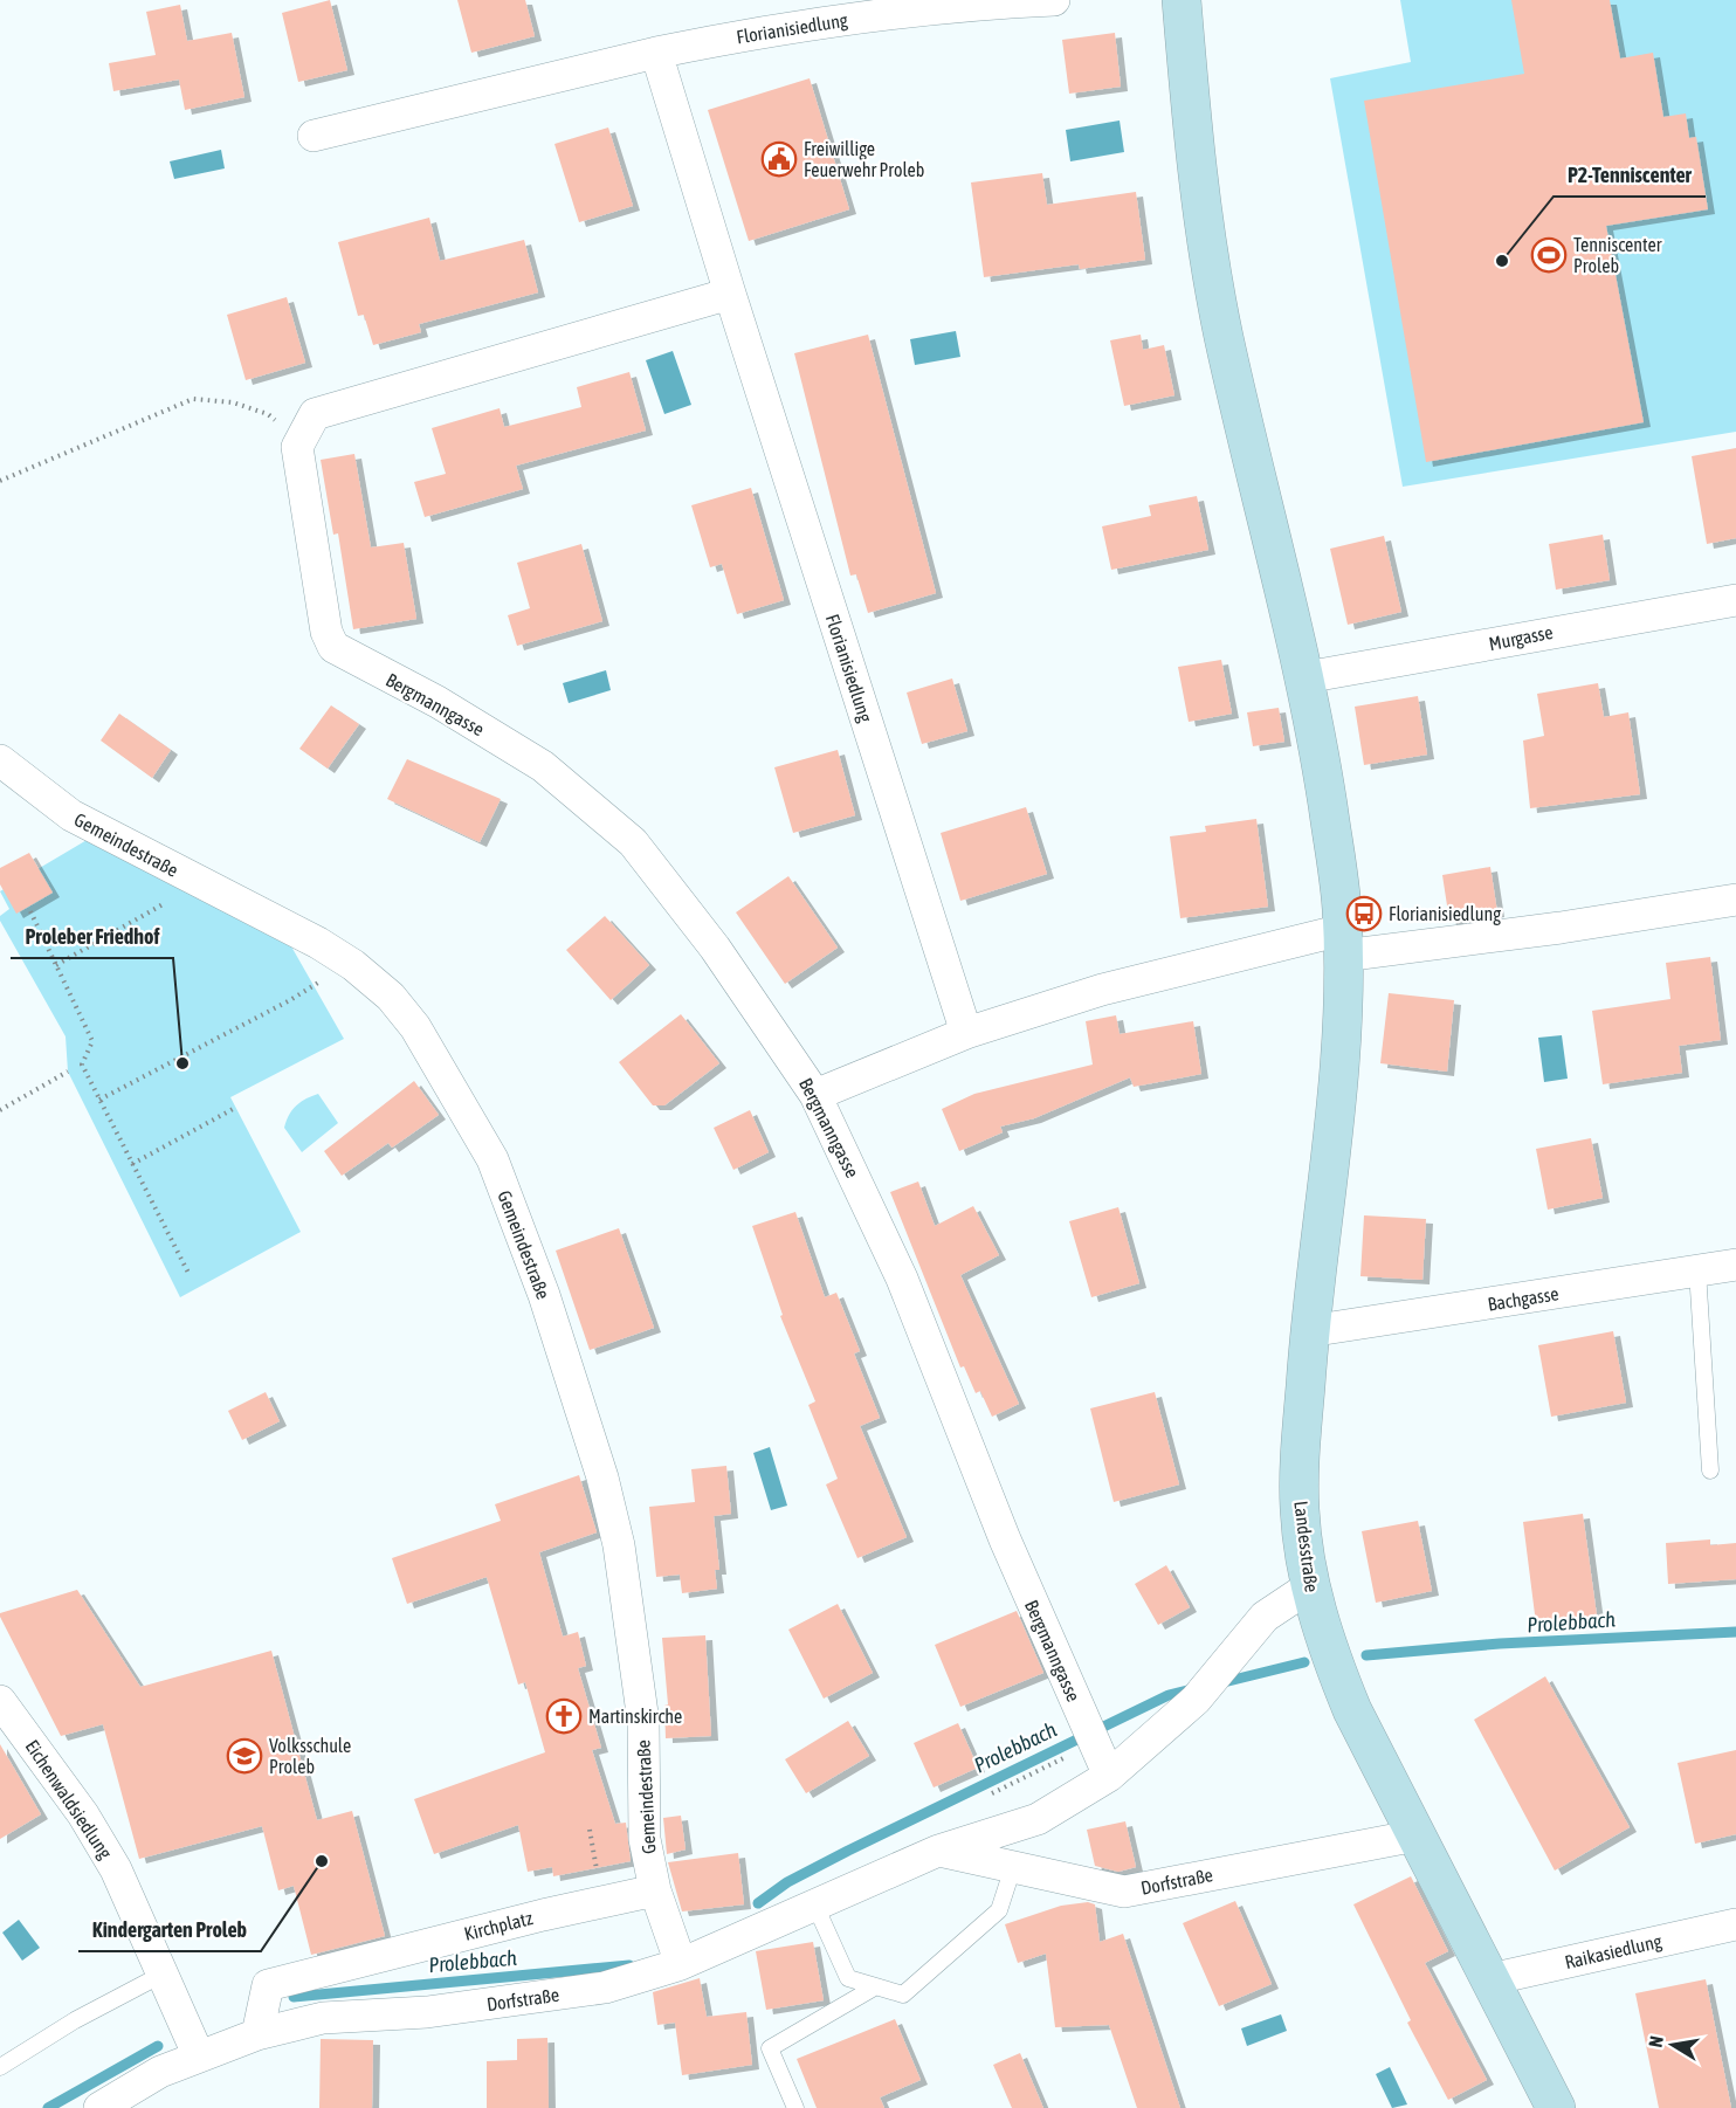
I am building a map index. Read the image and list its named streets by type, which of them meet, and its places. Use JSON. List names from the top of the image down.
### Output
{
  "streets": {
    "main road": ["Landesstraße"],
    "street": [
      "Florianisiedlung",
      "Murgasse",
      "Bergmanngasse",
      "Gemeindestraße",
      "Bachgasse",
      "Eichenwaldsiedlung",
      "Dorfstraße",
      "Kirchplatz",
      "Raikasiedlung"
    ]
  },
  "crossings": [
    ["Murgasse", "Landesstraße"],
    ["Bergmanngasse", "Dorfstraße"],
    ["Gemeindestraße", "Dorfstraße"],
    ["Gemeindestraße", "Kirchplatz"],
    ["Bachgasse", "Landesstraße"],
    ["Landesstraße", "Dorfstraße"],
    ["Landesstraße", "Raikasiedlung"],
    ["Eichenwaldsiedlung", "Dorfstraße"],
    ["Dorfstraße", "Kirchplatz"]
  ],
  "water": ["Prolebbach"],
  "places": {
    "public building": ["Freiwillige Feuerwehr Proleb"],
    "sports": ["Tenniscenter Proleb"],
    "other": ["P2-Tenniscenter", "Proleber Friedhof", "Kindergarten Proleb"],
    "bus stop": ["Florianisiedlung"],
    "church": ["Martinskirche"],
    "school or university": ["Volksschule Proleb"]
  },
  "north": "left"
}
